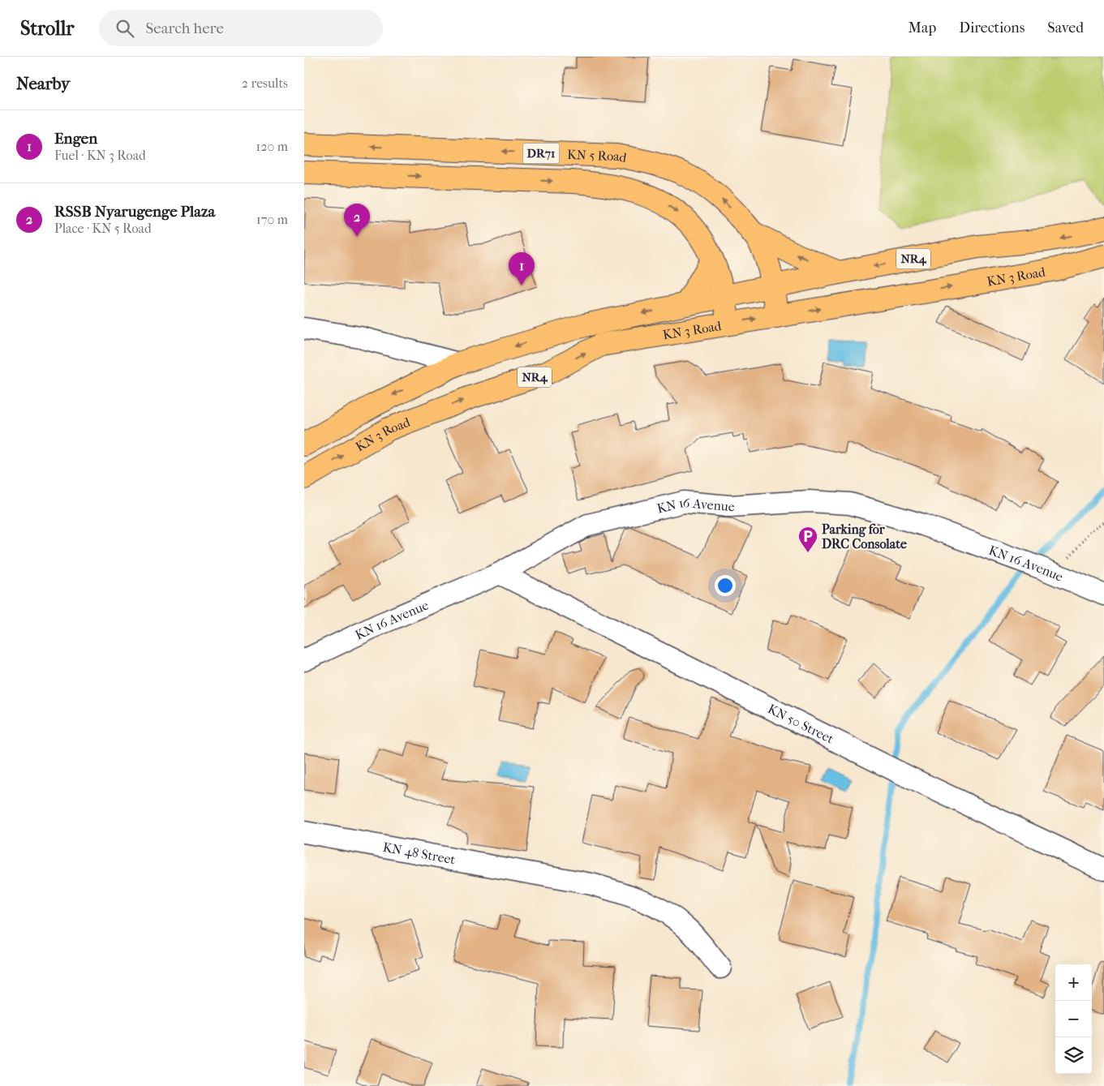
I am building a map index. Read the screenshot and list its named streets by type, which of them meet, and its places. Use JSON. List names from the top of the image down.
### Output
{
  "streets": {
    "main road": [
      "DR71",
      "KN 5 Road",
      "NR4",
      "KN 3 Road"
    ],
    "street": ["KN 16 Avenue", "KN 50 Street", "KN 48 Street"]
  },
  "crossings": [
    ["KN 5 Road", "KN 3 Road"],
    ["KN 16 Avenue", "KN 50 Street"]
  ],
  "places": {
    "parking": ["Parking for DRC Consolate"]
  },
  "page": {
    "header": "Strollr",
    "search": "Search here",
    "nav": ["Map", "Directions", "Saved"],
    "heading": ["Nearby", "2 results"],
    "list": [
      {
        "mark": "1",
        "name": "Engen",
        "note": "Fuel · KN 3 Road",
        "value": "120 m"
      },
      {
        "mark": "2",
        "name": "RSSB Nyarugenge Plaza",
        "note": "Place · KN 5 Road",
        "value": "170 m"
      }
    ],
    "pins": ["2", "1"],
    "map_buttons": ["+", "−"]
  }
}
